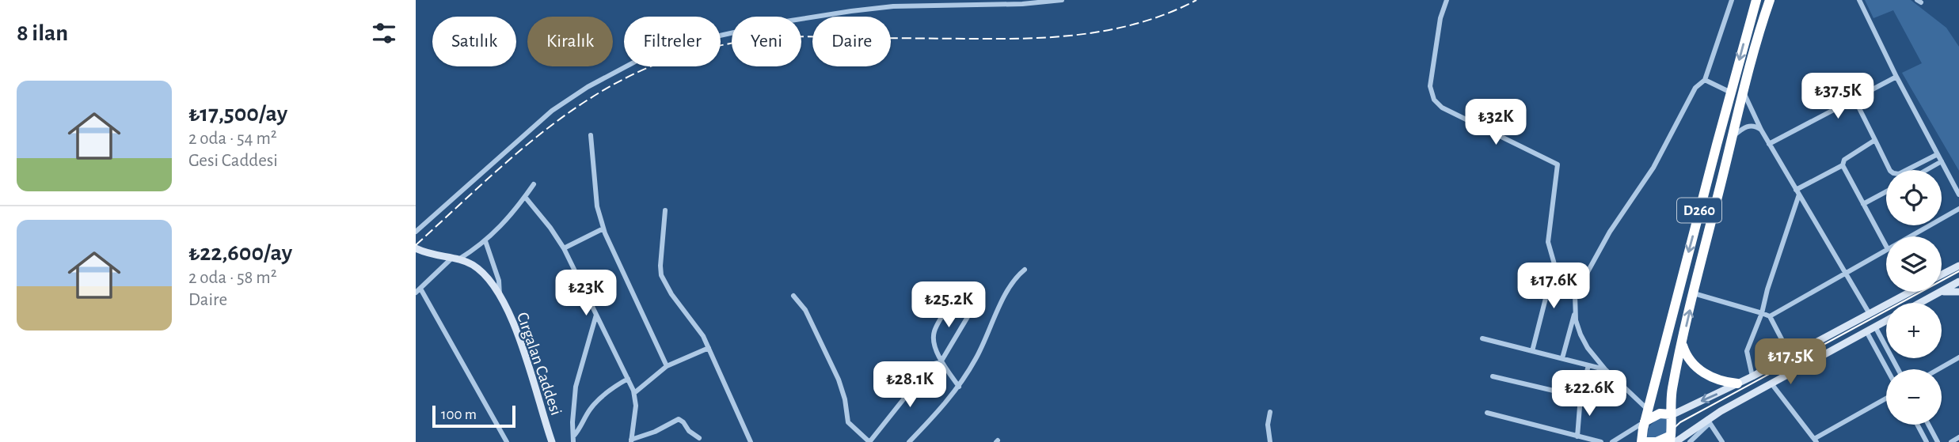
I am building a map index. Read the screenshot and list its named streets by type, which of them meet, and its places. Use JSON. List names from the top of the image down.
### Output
{
  "streets": {
    "highway": ["D260"],
    "main road": ["Cırgalan Caddesi"]
  },
  "scale_bar": "100 m",
  "page": {
    "heading": "8 ilan",
    "chip": [
      "Satılık",
      "Kiralık",
      "Filtreler",
      "Yeni",
      "Daire"
    ],
    "list": [
      {
        "name": "₺17,500/ay",
        "note": "2 oda · 54 m² · Gesi Caddesi"
      },
      {
        "name": "₺22,600/ay",
        "note": "2 oda · 58 m² · Daire"
      }
    ],
    "price": [
      "₺37.5K",
      "₺32K",
      "₺17.6K",
      "₺23K",
      "₺25.2K",
      "₺17.5K",
      "₺28.1K",
      "₺22.6K"
    ],
    "map_buttons": ["+", "−"],
    "scale": "100 m"
  }
}
